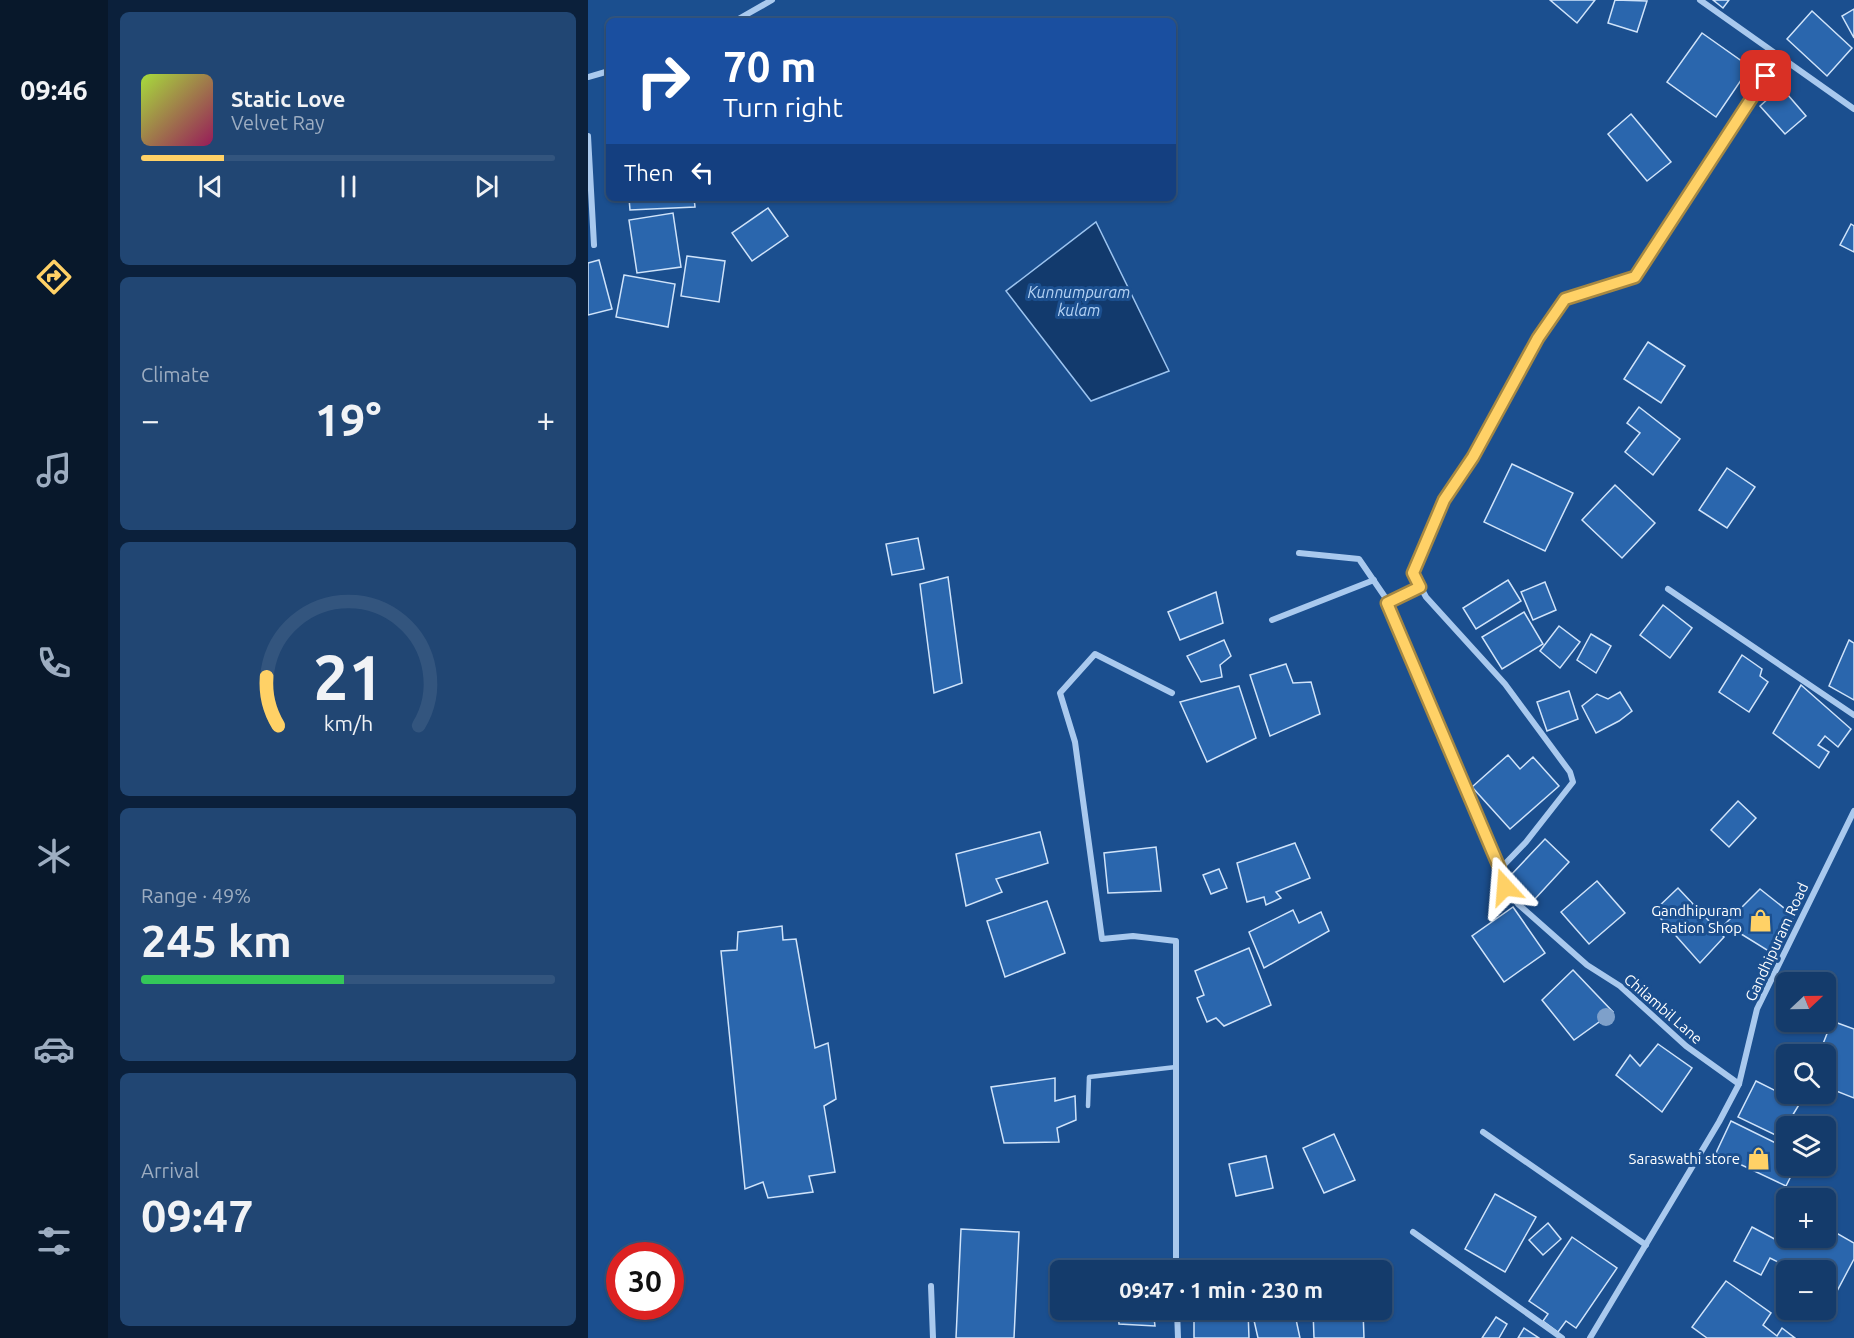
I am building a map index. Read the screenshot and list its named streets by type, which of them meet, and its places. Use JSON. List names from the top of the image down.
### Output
{
  "streets": {
    "street": ["Gandhipuram Road", "Chilambil Lane"]
  },
  "crossings": [
    ["Gandhipuram Road", "Chilambil Lane"]
  ],
  "water": ["Kunnumpuram kulam"],
  "places": {
    "shop": ["Gandhipuram Ration Shop", "Saraswathi store"]
  },
  "north": "right",
  "page": {
    "tabs": "09:46",
    "turn": ["70 m", "Turn right"],
    "song": ["Static Love", "Velvet Ray"],
    "then": "Then",
    "tile": [
      "Climate",
      ["Range · 49%", "245 km"],
      ["Arrival", "09:47"]
    ],
    "heat": ["−", "19°", "+"],
    "map_buttons": ["+", "−"],
    "limit": "30",
    "trip": "09:47 · 1 min · 230 m",
    "gauge": ["21", "km/h"]
  }
}
